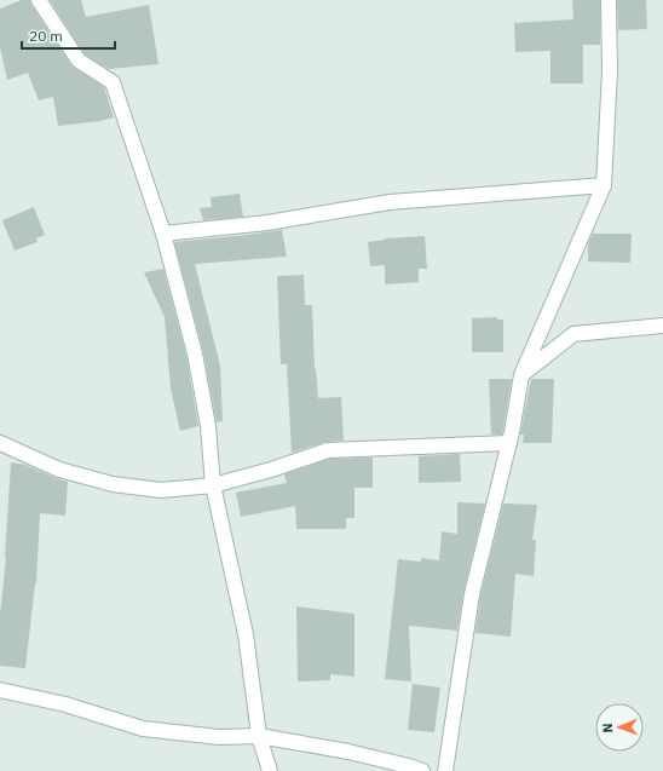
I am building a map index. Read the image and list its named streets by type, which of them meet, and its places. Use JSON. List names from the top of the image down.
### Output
{
  "scale_bar": "20 m",
  "north": "left"
}
